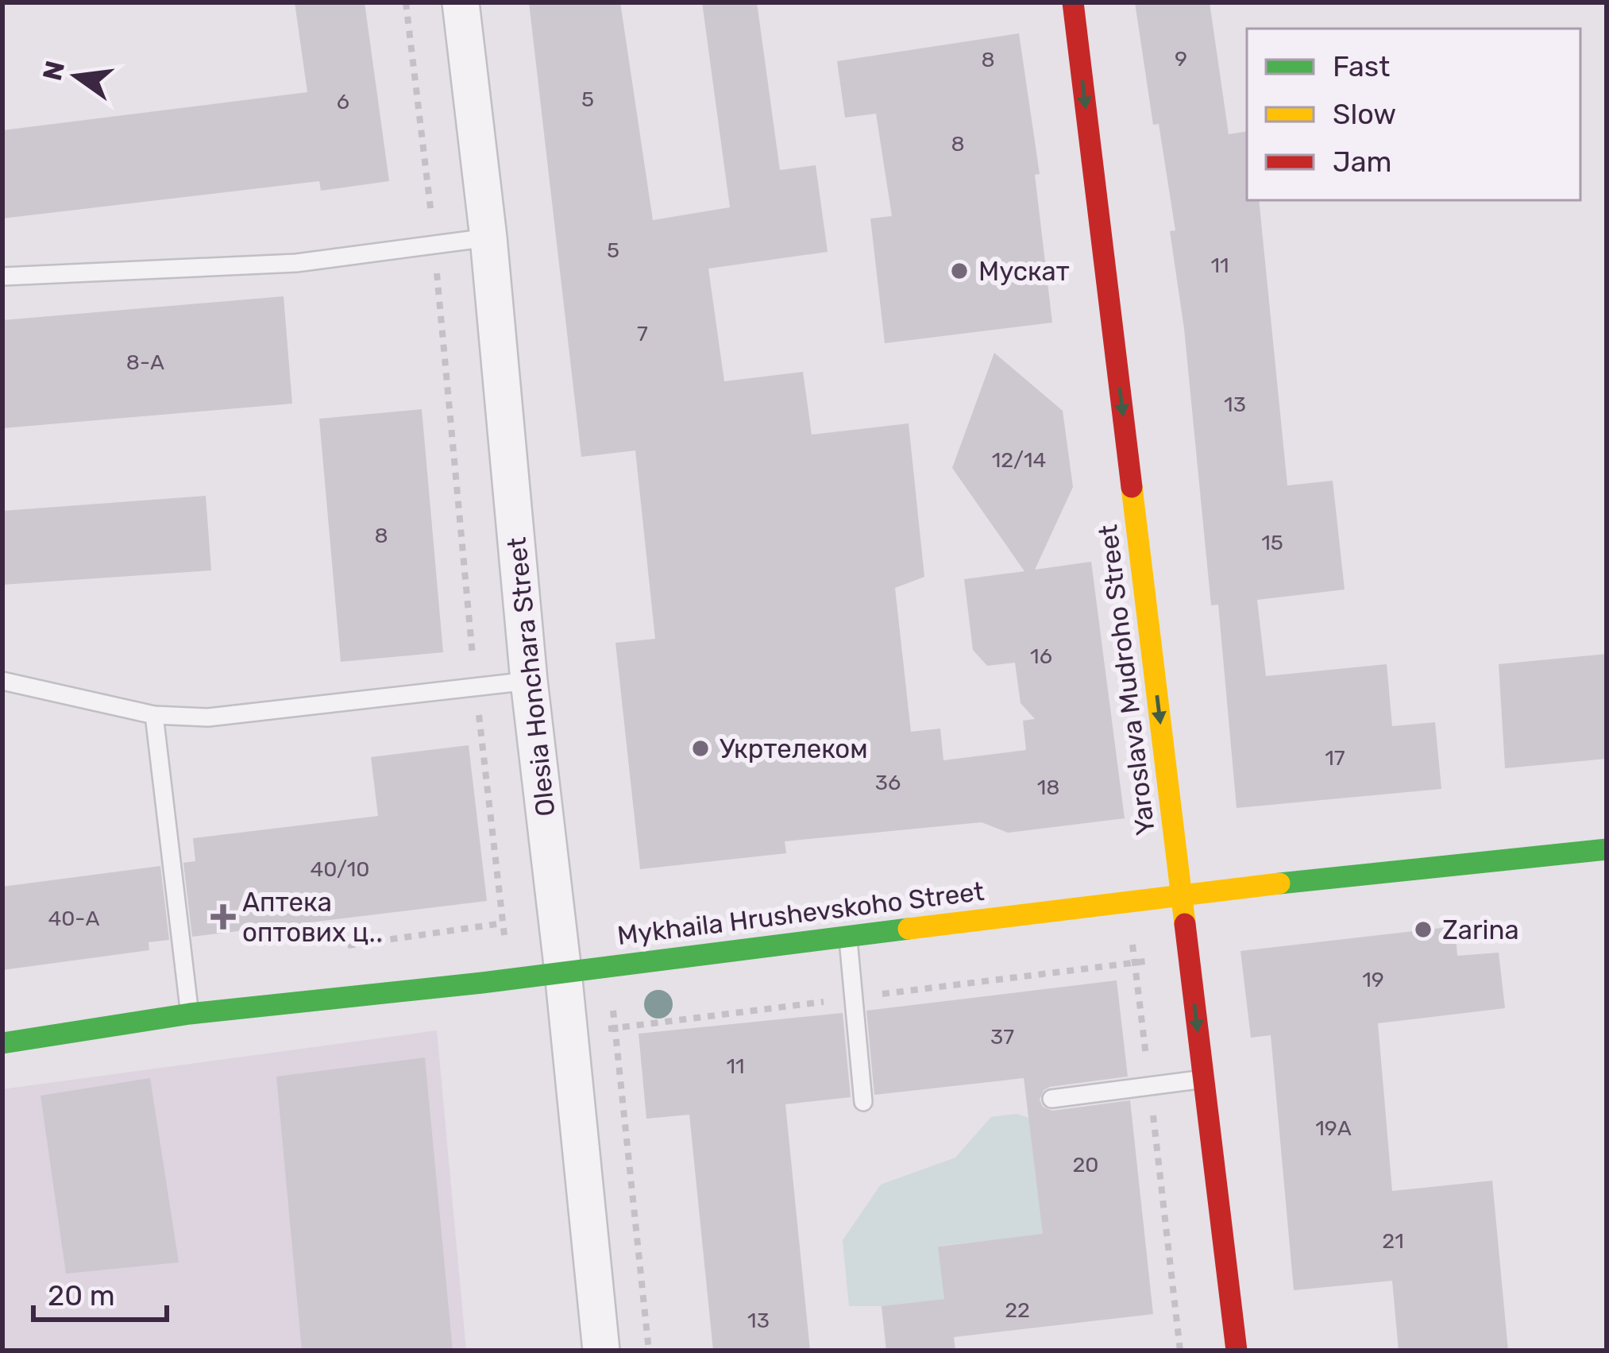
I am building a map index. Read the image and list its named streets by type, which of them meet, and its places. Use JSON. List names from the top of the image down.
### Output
{
  "streets": {
    "street": ["Olesia Honchara Street", "Yaroslava Mudroho Street", "Mykhaila Hrushevskoho Street"]
  },
  "crossings": [
    ["Olesia Honchara Street", "Mykhaila Hrushevskoho Street"],
    ["Yaroslava Mudroho Street", "Mykhaila Hrushevskoho Street"]
  ],
  "one_way": ["Yaroslava Mudroho Street"],
  "places": {
    "other": ["Мускат", "Укртелеком", "Zarina"],
    "health": ["Аптека оптових ц‥"]
  },
  "house_numbers": [
    "9",
    "8",
    "5",
    "6",
    "8",
    "5",
    "11",
    "7",
    "8-А",
    "13",
    "12/14",
    "8",
    "15",
    "16",
    "17",
    "36",
    "18",
    "40/10",
    "40-А",
    "19",
    "37",
    "11",
    "19А",
    "20",
    "21",
    "22",
    "13"
  ],
  "legend": ["Fast", "Slow", "Jam"],
  "scale_bar": "20 m",
  "north": "left"
}
